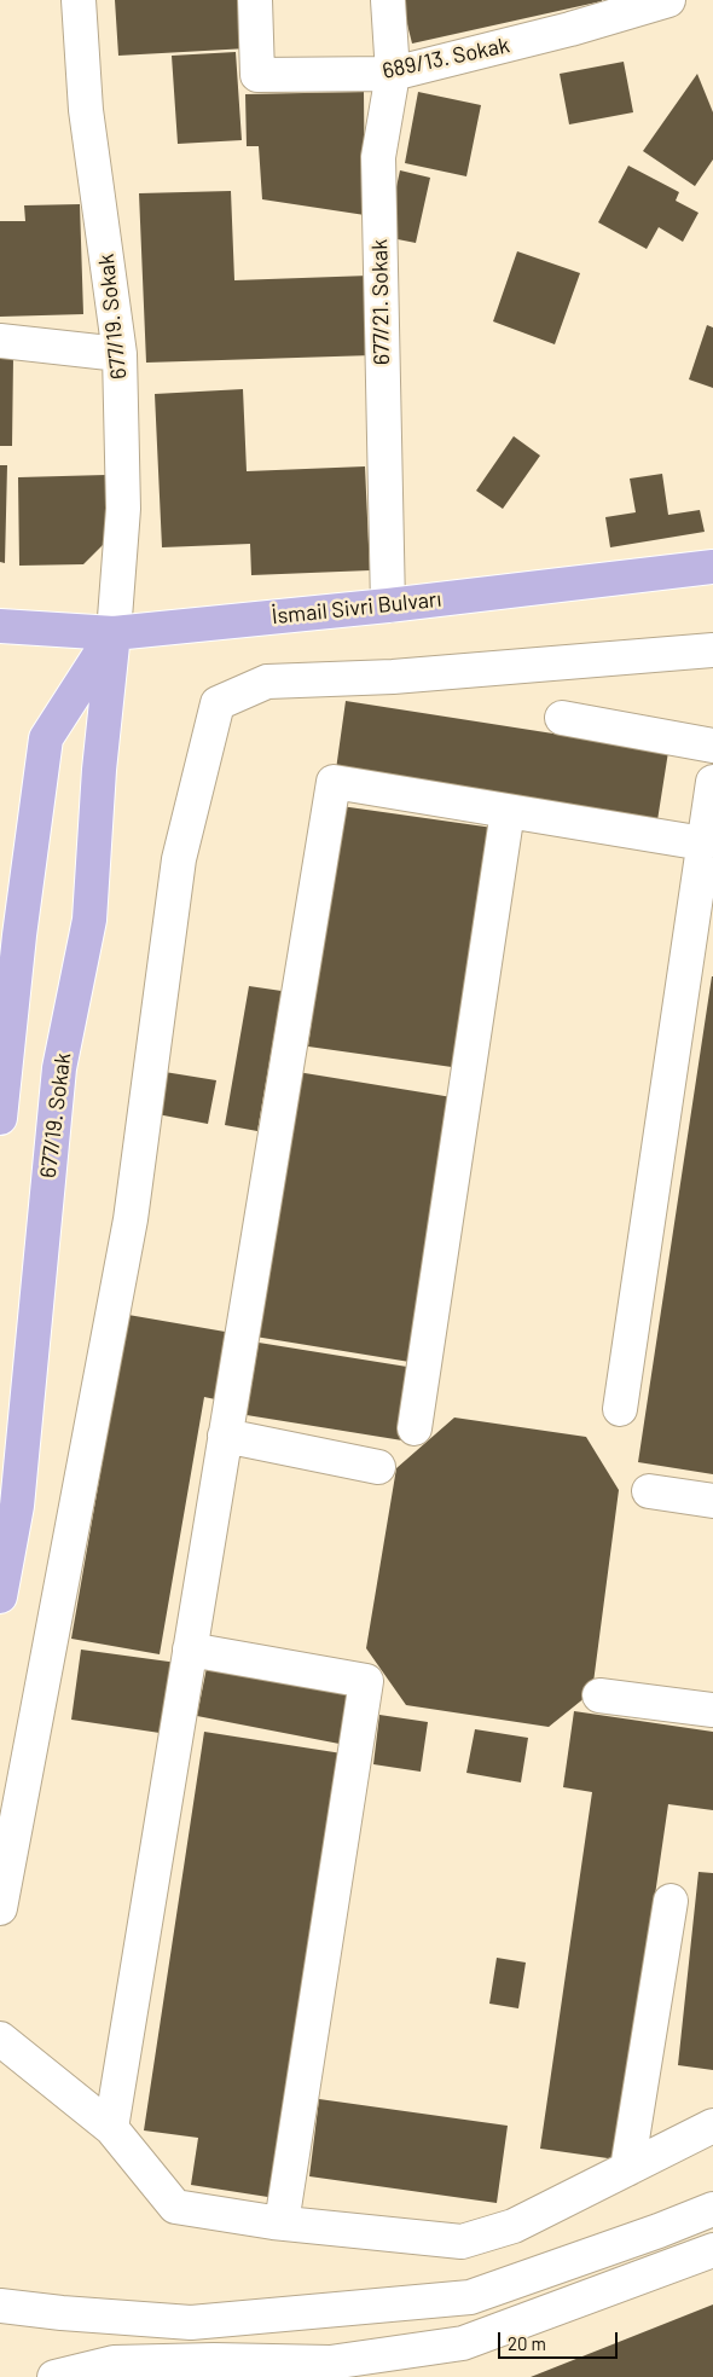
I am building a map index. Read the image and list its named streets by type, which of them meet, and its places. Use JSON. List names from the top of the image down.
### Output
{
  "streets": {
    "main road": ["677/19. Sokak", "İsmail Sivri Bulvarı"],
    "street": ["689/13. Sokak", "677/21. Sokak"]
  },
  "crossings": [
    ["689/13. Sokak", "677/21. Sokak"],
    ["677/21. Sokak", "İsmail Sivri Bulvarı"],
    ["677/19. Sokak", "İsmail Sivri Bulvarı"]
  ],
  "scale_bar": "20 m"
}
